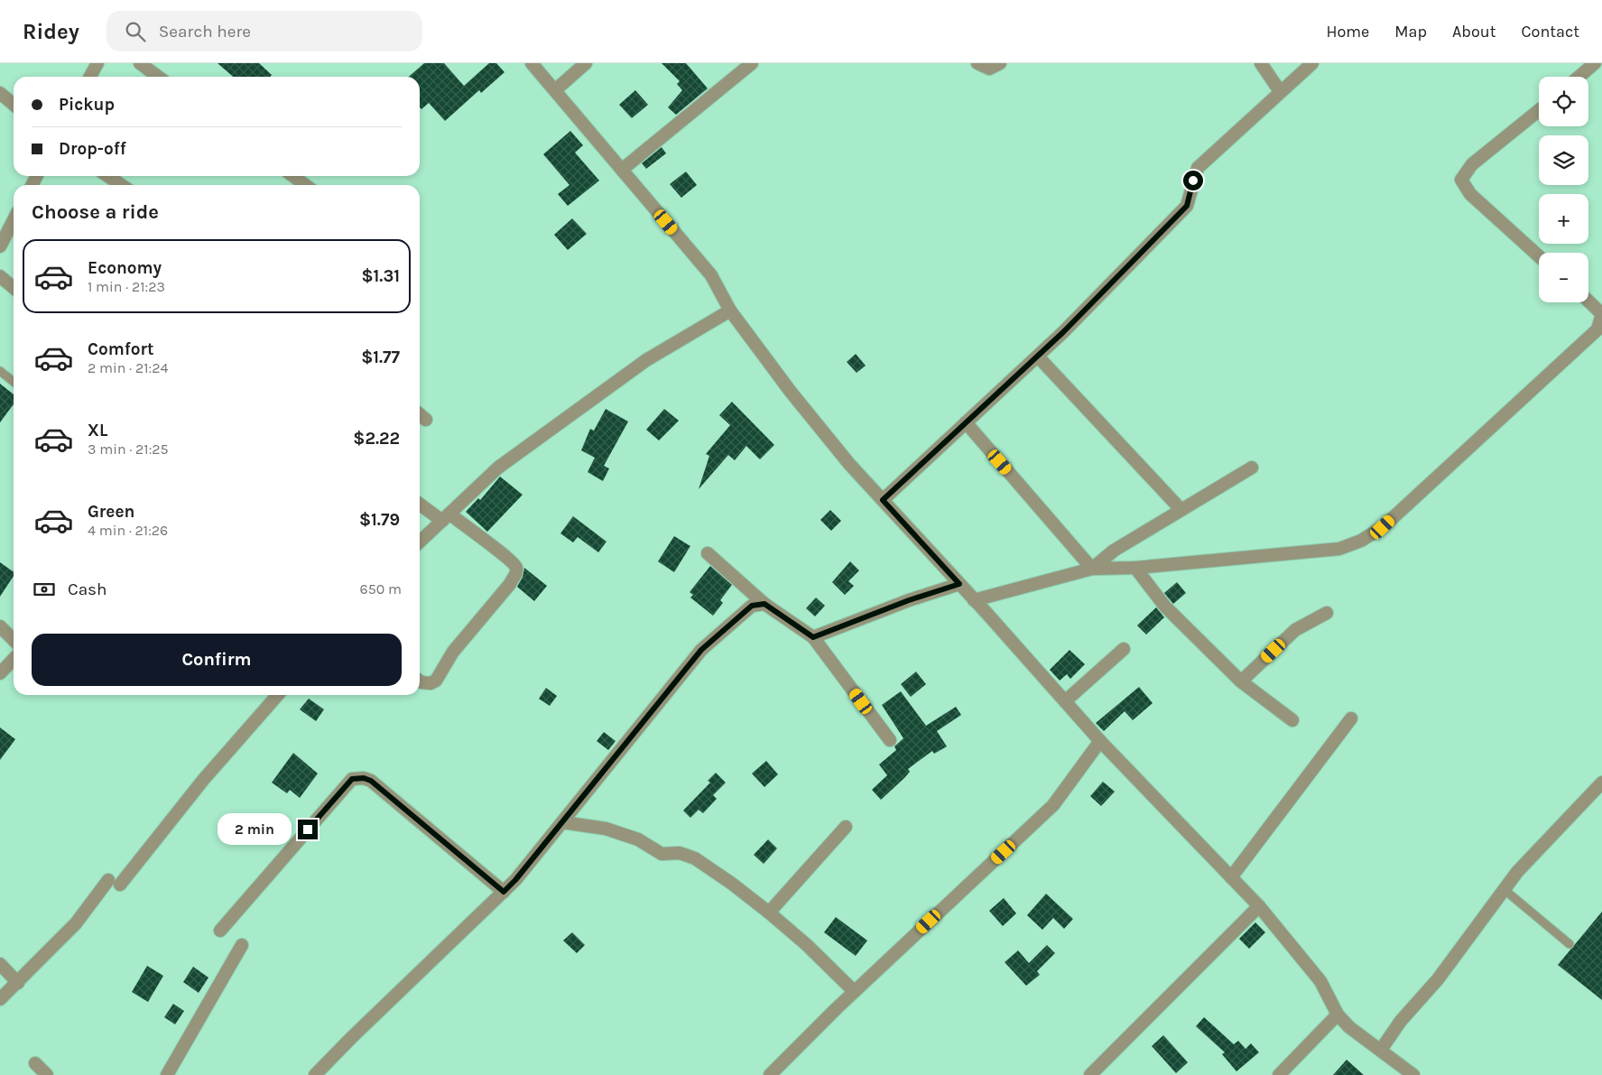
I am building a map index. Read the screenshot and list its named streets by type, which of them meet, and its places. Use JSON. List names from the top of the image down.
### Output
{
  "page": {
    "header": "Ridey",
    "search": "Search here",
    "nav": [
      "Home",
      "Map",
      "About",
      "Contact"
    ],
    "map_buttons": ["+", "−"],
    "banner": ["Pickup", "Drop-off"],
    "heading": "Choose a ride",
    "list": [
      {
        "name": "Economy",
        "note": "1 min · 21:23",
        "value": "$1.31"
      },
      {
        "name": "Comfort",
        "note": "2 min · 21:24",
        "value": "$1.77"
      },
      {
        "name": "XL",
        "note": "3 min · 21:25",
        "value": "$2.22"
      },
      {
        "name": "Green",
        "note": "4 min · 21:26",
        "value": "$1.79"
      }
    ],
    "pay": ["Cash", "650 m"],
    "buttons": "Confirm",
    "bubble": "2 min"
  }
}
